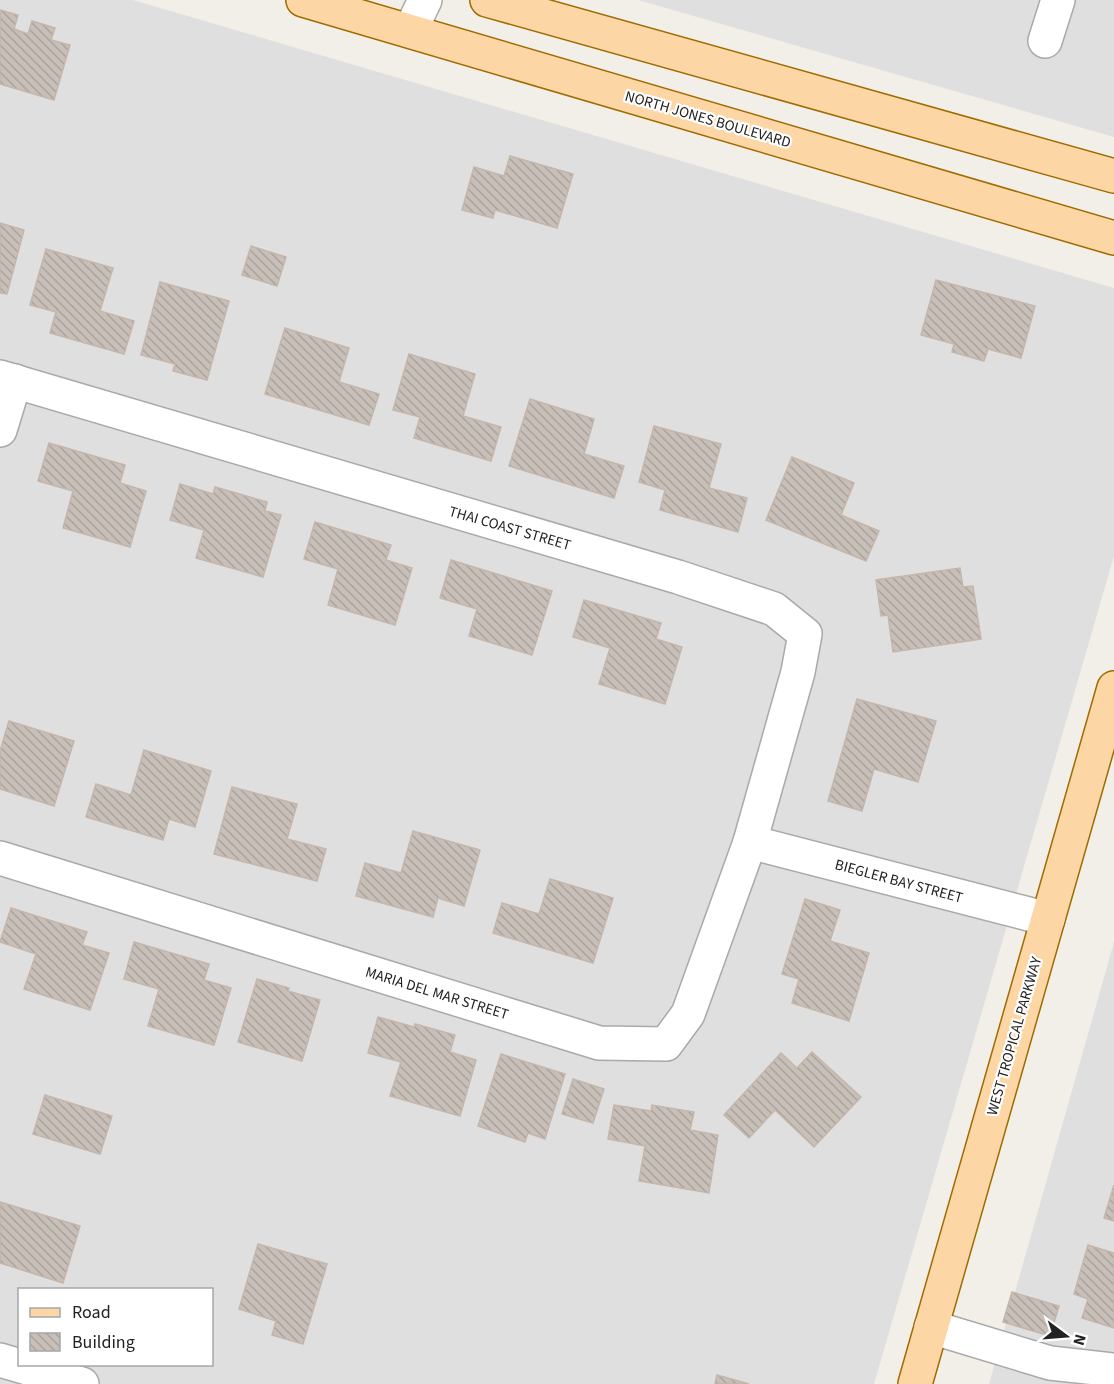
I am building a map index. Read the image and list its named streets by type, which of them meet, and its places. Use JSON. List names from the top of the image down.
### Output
{
  "streets": {
    "main road": ["NORTH JONES BOULEVARD", "WEST TROPICAL PARKWAY"],
    "street": ["THAI COAST STREET", "BIEGLER BAY STREET", "MARIA DEL MAR STREET"]
  },
  "crossings": [
    ["THAI COAST STREET", "BIEGLER BAY STREET"],
    ["THAI COAST STREET", "MARIA DEL MAR STREET"],
    ["BIEGLER BAY STREET", "MARIA DEL MAR STREET"],
    ["BIEGLER BAY STREET", "WEST TROPICAL PARKWAY"]
  ],
  "legend": ["Road", "Building"],
  "north": "right"
}
